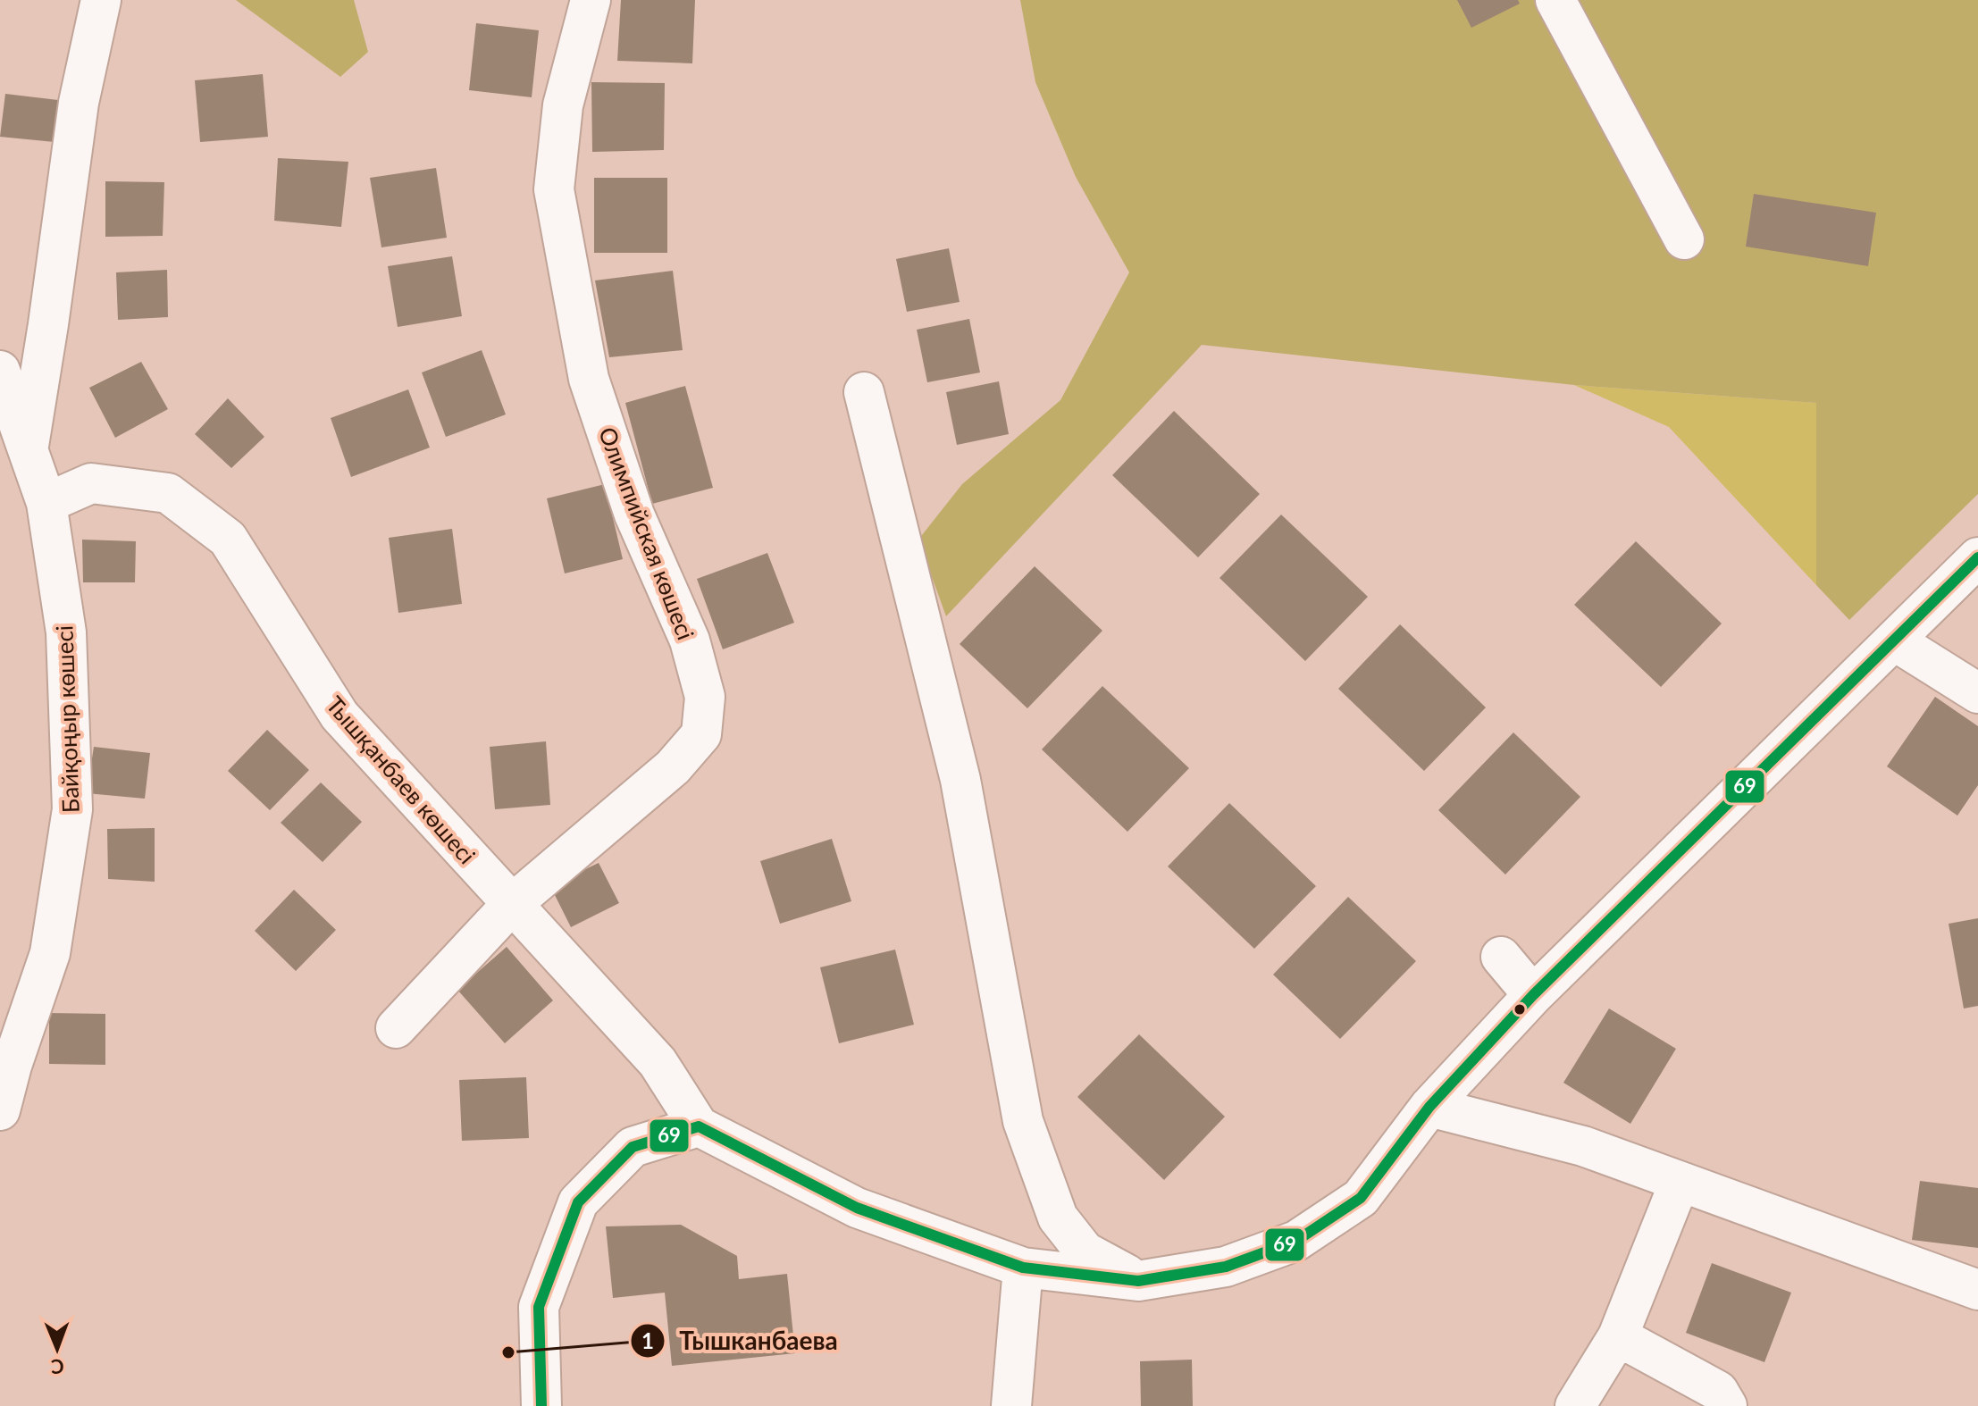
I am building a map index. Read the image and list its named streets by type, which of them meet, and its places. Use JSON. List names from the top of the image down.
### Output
{
  "streets": {
    "street": ["Олимпийская көшесі", "Байқоңыр көшесі", "Тышқанбаев көшесі"]
  },
  "crossings": [
    ["Олимпийская көшесі", "Тышқанбаев көшесі"],
    ["Байқоңыр көшесі", "Тышқанбаев көшесі"]
  ],
  "places": ["Тышканбаева"],
  "lines": ["transit line 69"],
  "north": "bottom"
}
